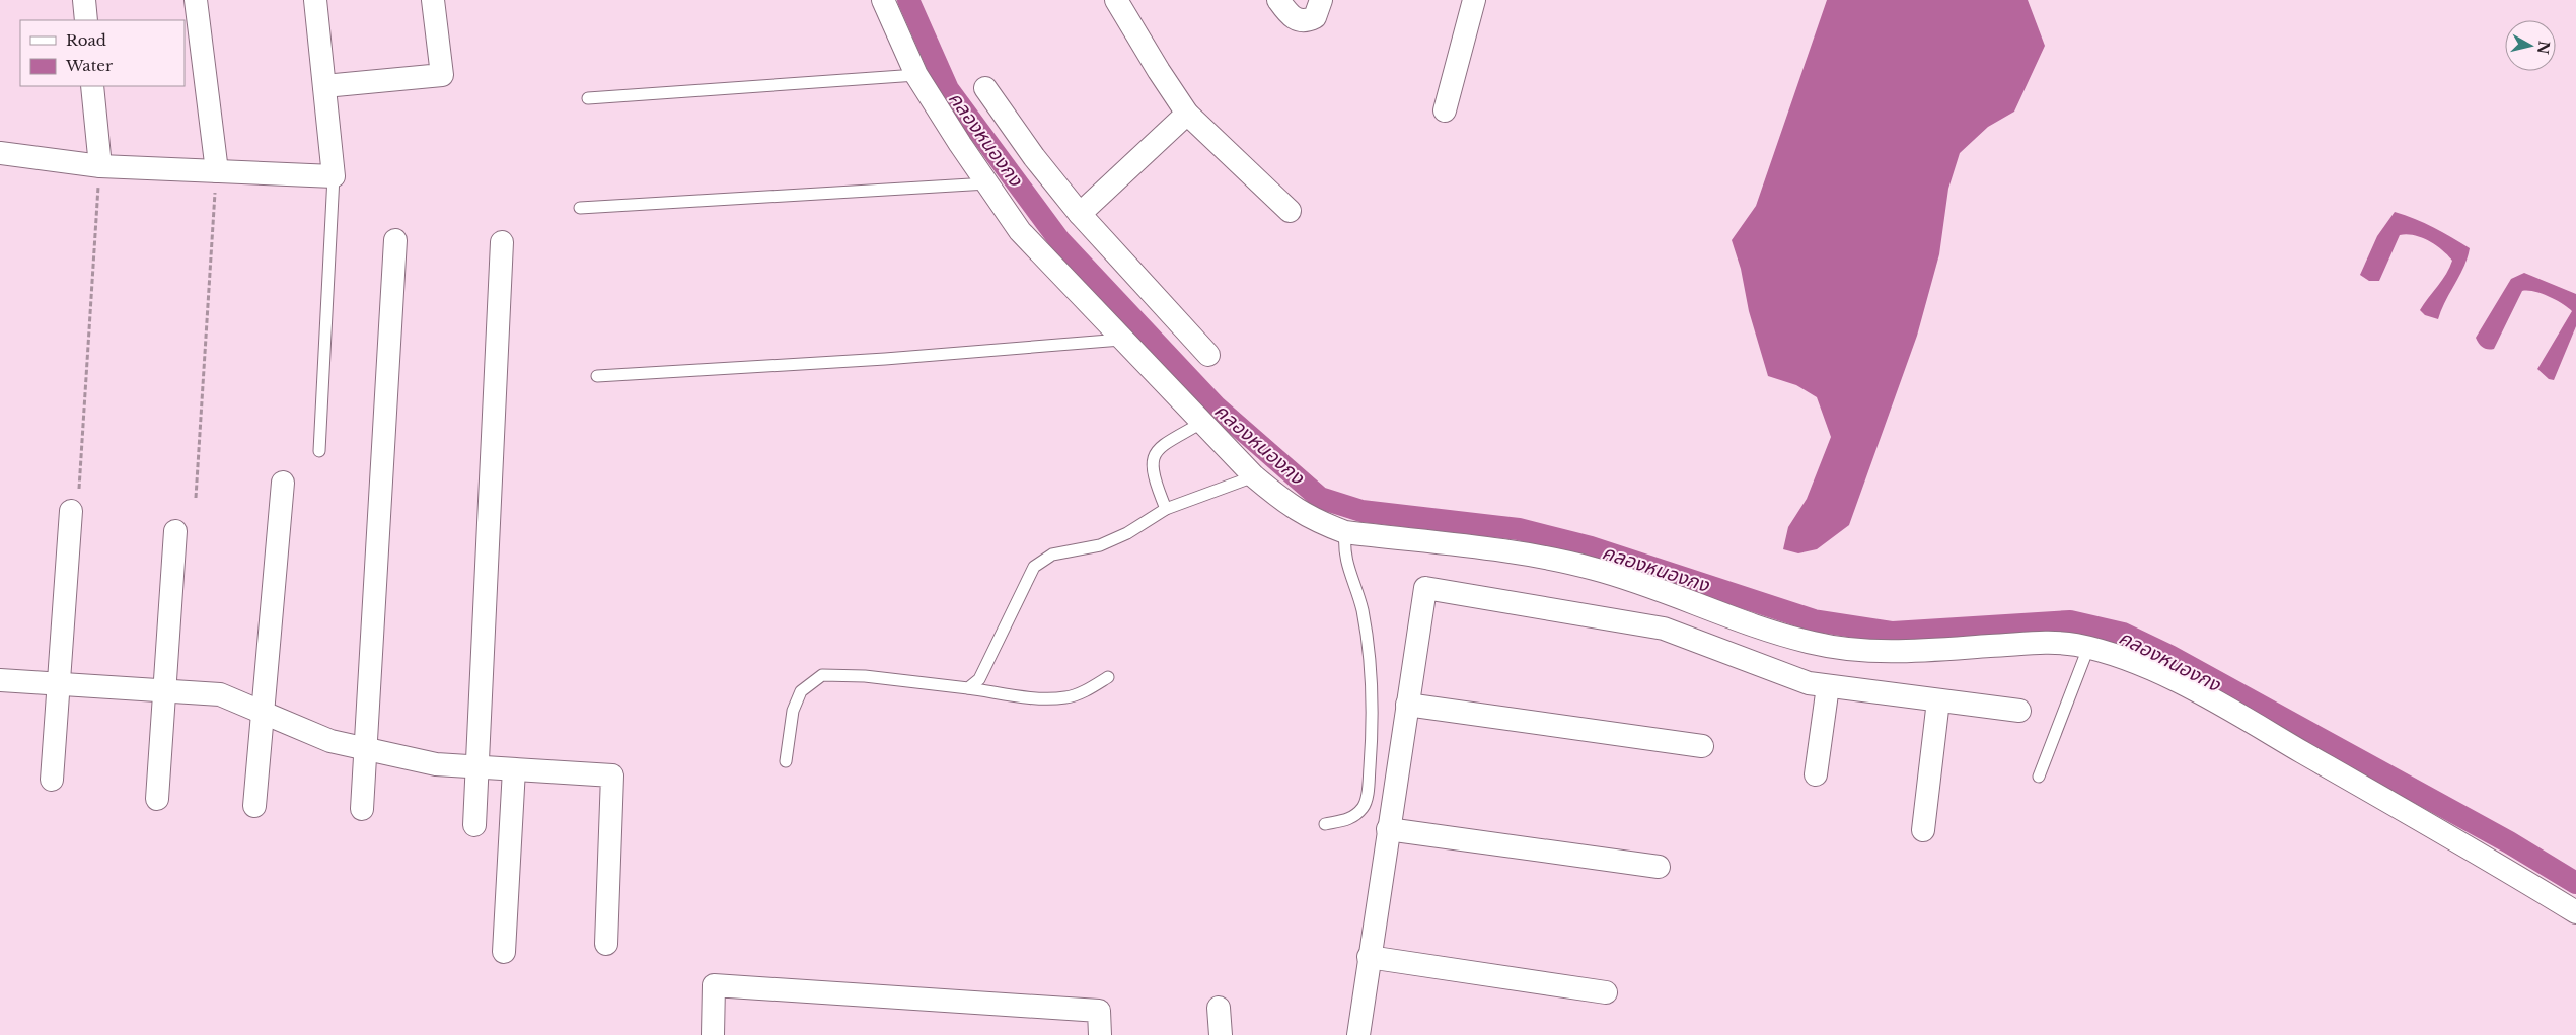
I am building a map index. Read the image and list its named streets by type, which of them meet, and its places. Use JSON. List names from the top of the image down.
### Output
{
  "water": ["คลองหนองกง"],
  "legend": ["Road", "Water"],
  "north": "right"
}
